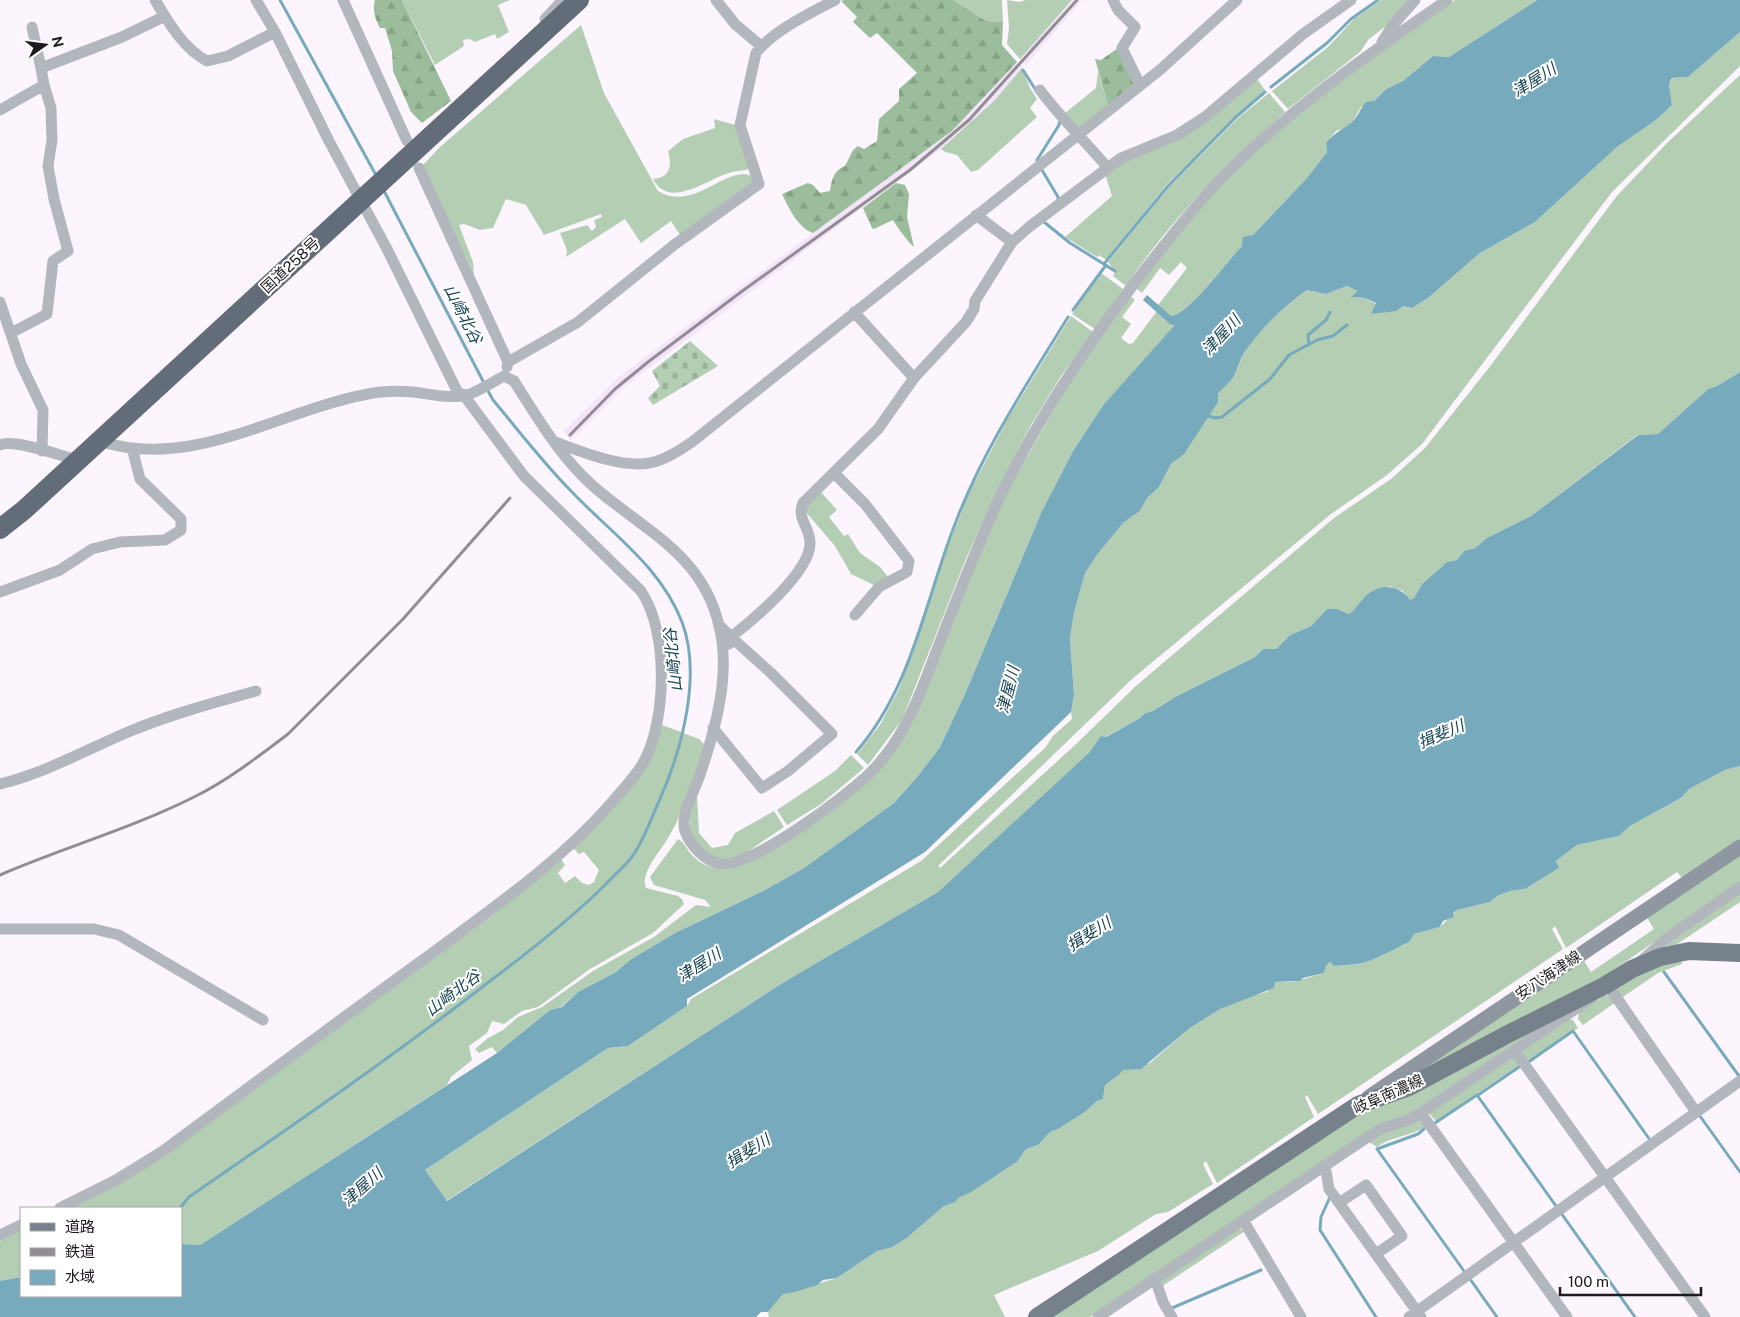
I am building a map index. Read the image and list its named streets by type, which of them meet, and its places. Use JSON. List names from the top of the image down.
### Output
{
  "streets": {
    "highway": ["国道258号"],
    "main road": ["安八海津線", "岐阜南濃線"]
  },
  "crossings": [
    ["安八海津線", "岐阜南濃線"]
  ],
  "water": ["津屋川", "山崎北谷", "揖斐川"],
  "legend": ["道路", "鉄道", "水域"],
  "scale_bar": "100 m",
  "north": "right"
}
